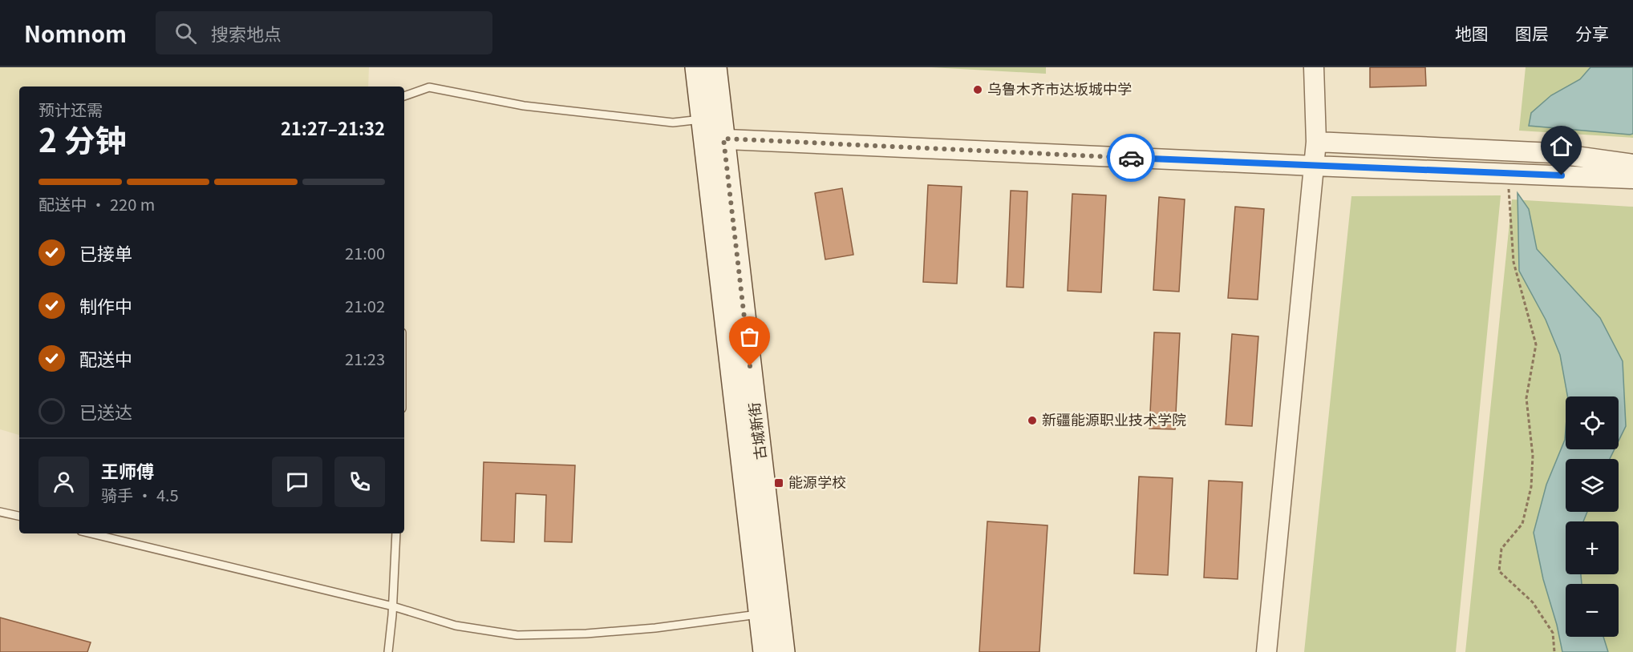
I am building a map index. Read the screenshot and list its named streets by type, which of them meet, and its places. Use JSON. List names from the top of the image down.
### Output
{
  "streets": {
    "main road": ["古城新街"]
  },
  "places": {
    "other": ["乌鲁木齐市达坂城中学", "新疆能源职业技术学院"],
    "transit": ["能源学校"]
  },
  "page": {
    "header": "Nomnom",
    "search": "搜索地点",
    "nav": ["地图", "图层", "分享"],
    "heading": ["2 分钟", "预计还需", "21:27–21:32"],
    "panel": ["王师傅", "骑手 · 4.5"],
    "bar": "配送中 · 220 m",
    "list": [
      ["已接单", "21:00"],
      ["制作中", "21:02"],
      ["配送中", "21:23"],
      "已送达"
    ],
    "map_buttons": ["+", "−"]
  }
}
